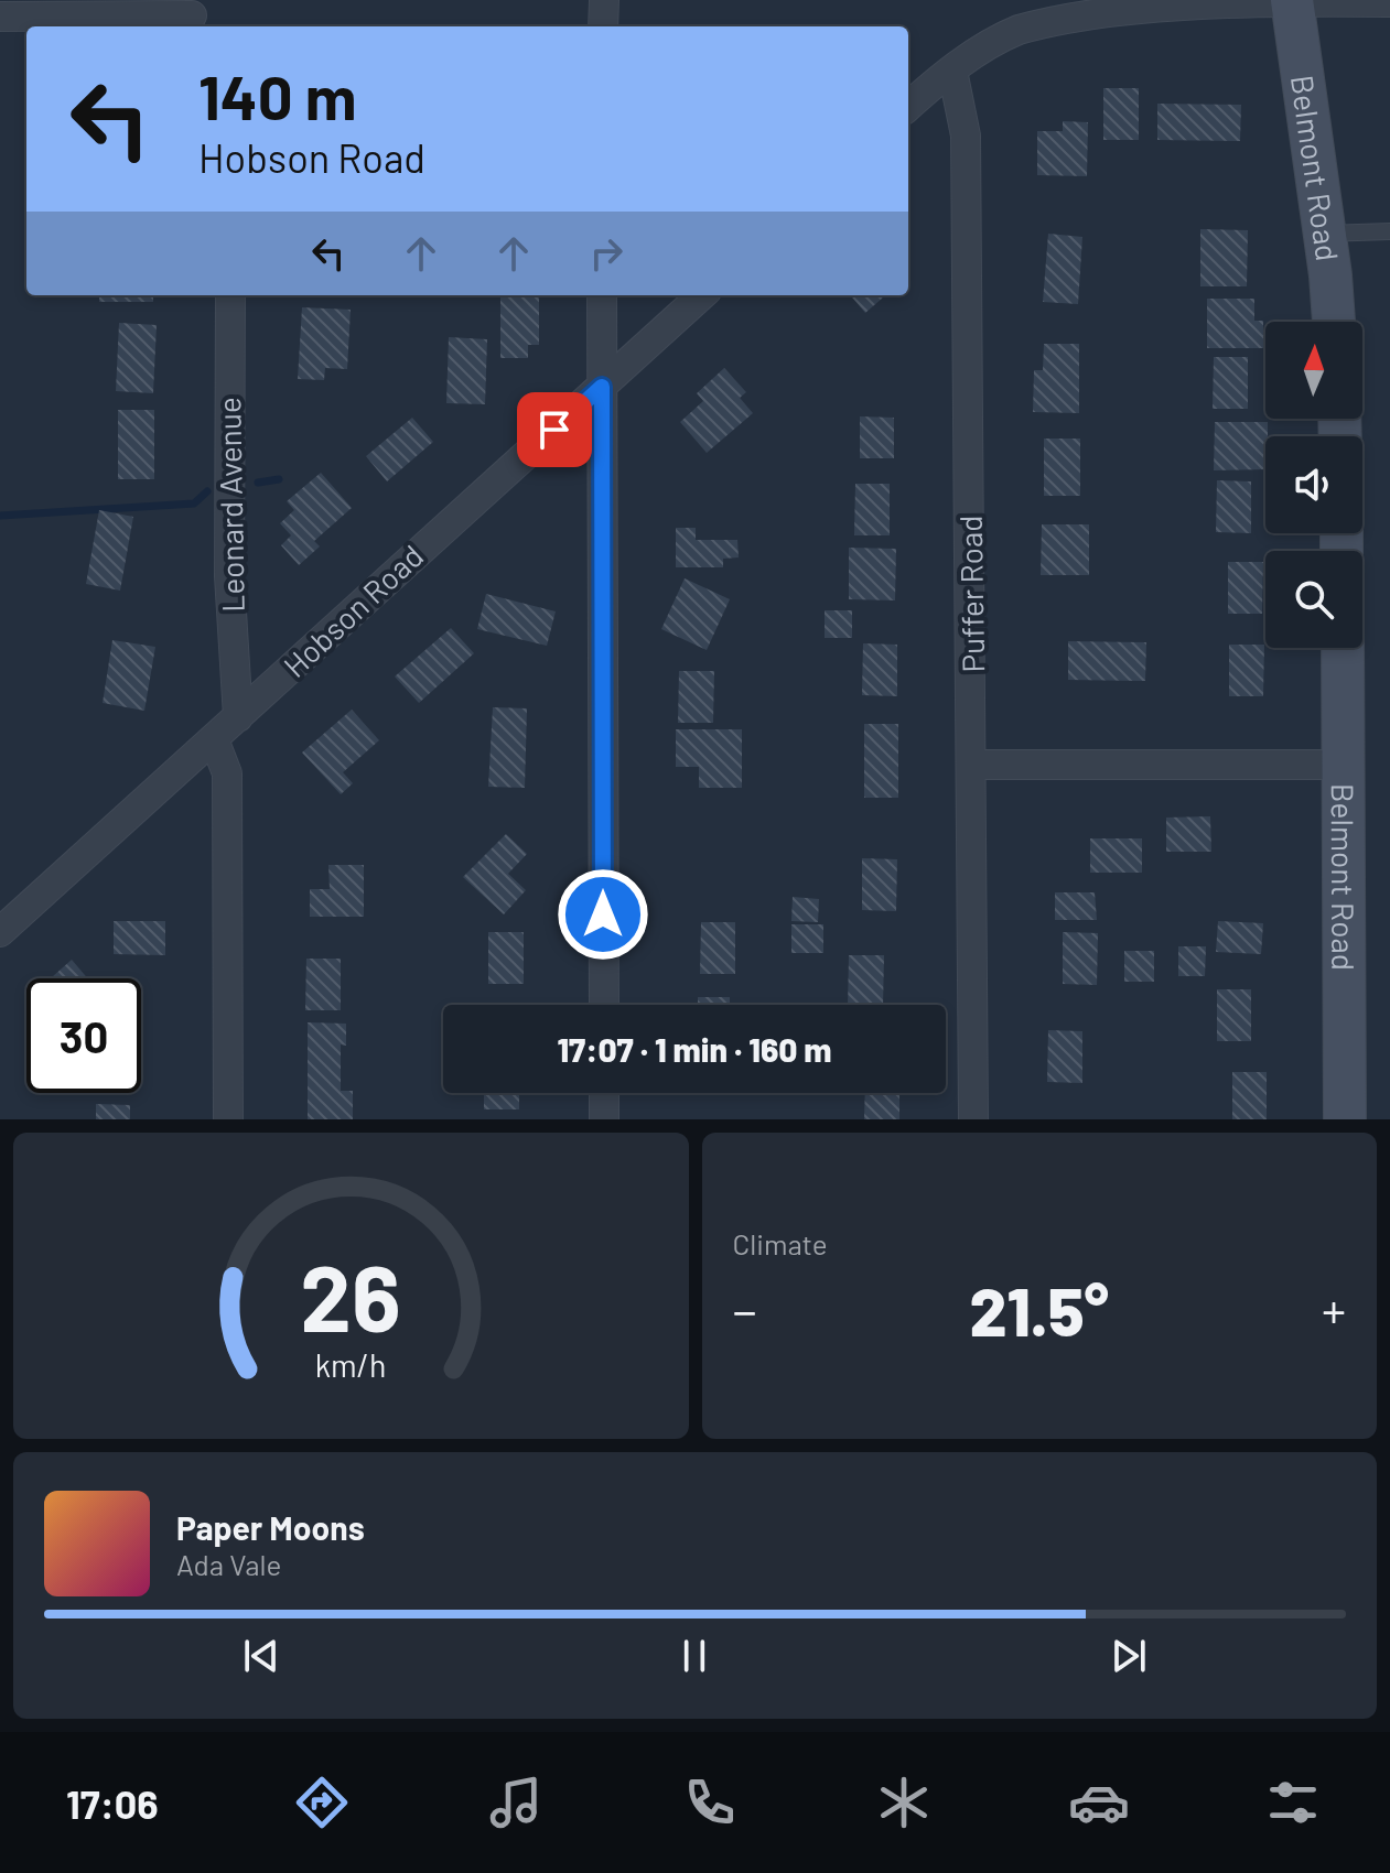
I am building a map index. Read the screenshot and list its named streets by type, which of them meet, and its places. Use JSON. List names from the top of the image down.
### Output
{
  "streets": {
    "main road": ["Belmont Road"],
    "street": ["Leonard Avenue", "Puffer Road", "Hobson Road"]
  },
  "crossings": [
    ["Leonard Avenue", "Hobson Road"]
  ],
  "north": "top",
  "page": {
    "turn": ["140 m", "Hobson Road"],
    "limit": "30",
    "trip": "17:07 · 1 min · 160 m",
    "tile": "Climate",
    "heat": ["−", "21.5°", "+"],
    "song": ["Paper Moons", "Ada Vale"],
    "tabs": "17:06",
    "gauge": ["26", "km/h"]
  }
}
